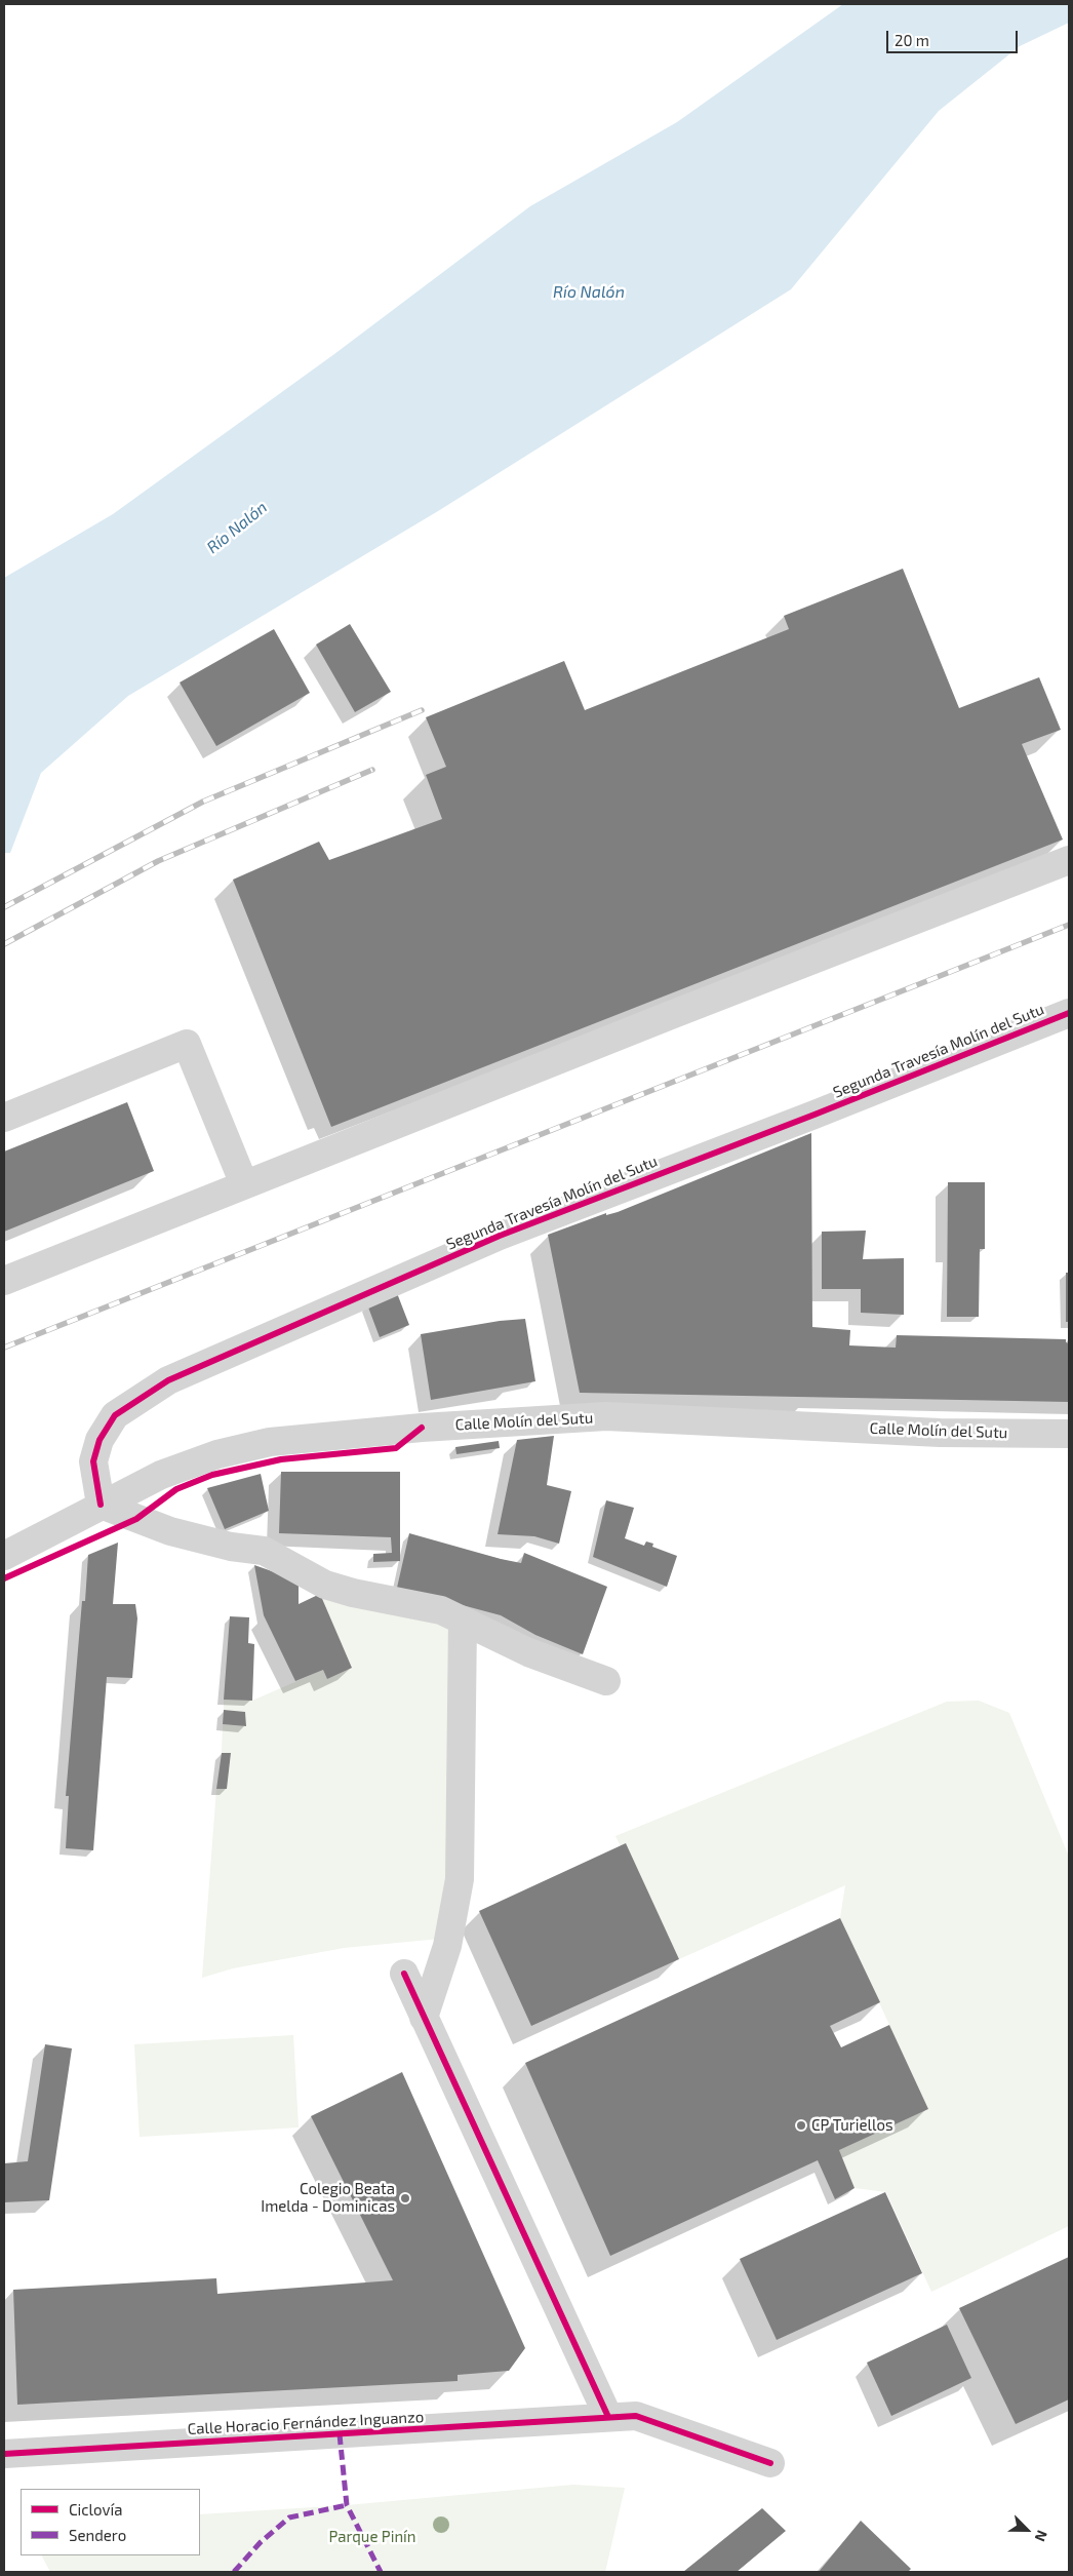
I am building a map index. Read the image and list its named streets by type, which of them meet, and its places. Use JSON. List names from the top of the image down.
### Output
{
  "streets": {
    "street": ["Segunda Travesía Molín del Sutu", "Calle Molín del Sutu", "Calle Horacio Fernández Inguanzo"]
  },
  "crossings": [
    ["Segunda Travesía Molín del Sutu", "Calle Molín del Sutu"]
  ],
  "water": ["Río Nalón"],
  "parks": ["Parque Pinín"],
  "places": ["CP Turiellos", "Colegio Beata Imelda - Dominicas"],
  "legend": ["Ciclovía", "Sendero"],
  "scale_bar": "20 m",
  "north": "bottom right"
}
